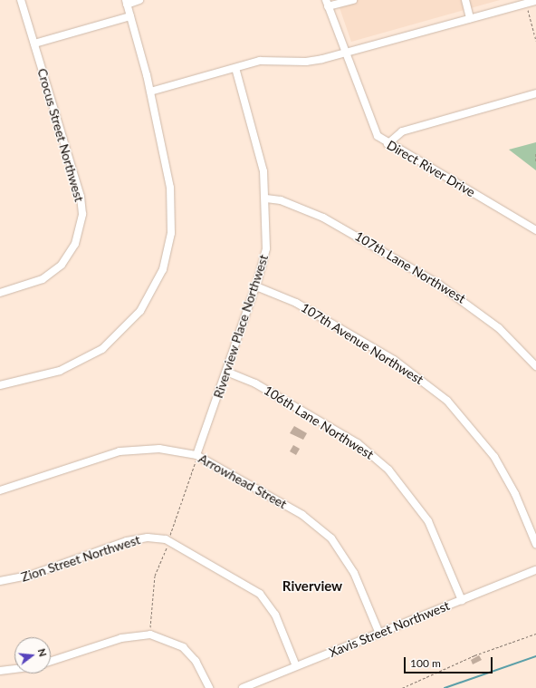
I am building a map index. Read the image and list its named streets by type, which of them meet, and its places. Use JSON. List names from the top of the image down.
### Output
{
  "streets": {
    "street": [
      "Crocus Street Northwest",
      "Direct River Drive",
      "107th Lane Northwest",
      "Riverview Place Northwest",
      "107th Avenue Northwest",
      "106th Lane Northwest",
      "Arrowhead Street",
      "Zion Street Northwest",
      "Xavis Street Northwest"
    ]
  },
  "crossings": [
    ["107th Lane Northwest", "Riverview Place Northwest"],
    ["Riverview Place Northwest", "107th Avenue Northwest"],
    ["Riverview Place Northwest", "106th Lane Northwest"],
    ["Riverview Place Northwest", "Arrowhead Street"],
    ["106th Lane Northwest", "Xavis Street Northwest"],
    ["Arrowhead Street", "Xavis Street Northwest"],
    ["Zion Street Northwest", "Xavis Street Northwest"]
  ],
  "districts": ["Riverview"],
  "scale_bar": "100 m",
  "north": "right"
}
